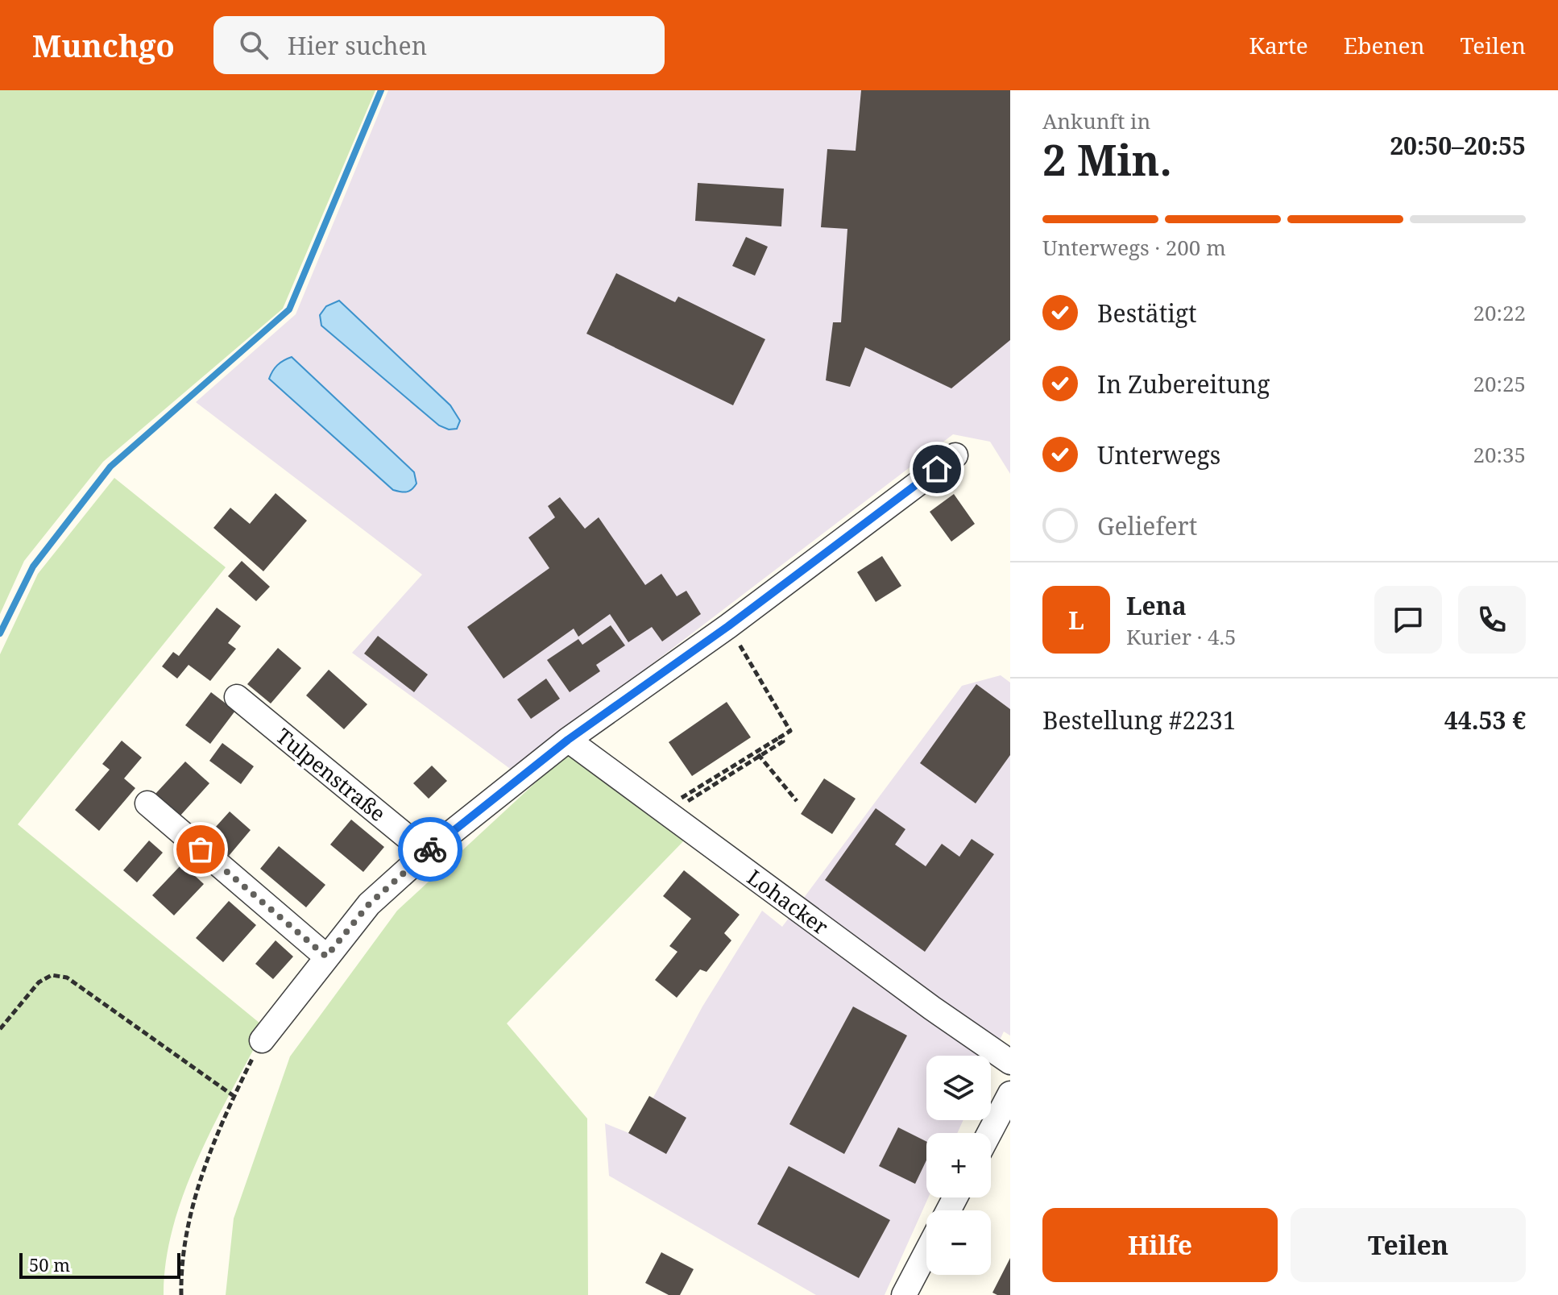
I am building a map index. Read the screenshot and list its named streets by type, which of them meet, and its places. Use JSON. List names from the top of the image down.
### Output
{
  "streets": {
    "street": ["Tulpenstraße", "Lohacker"]
  },
  "scale_bar": "50 m",
  "page": {
    "header": "Munchgo",
    "search": "Hier suchen",
    "nav": ["Karte", "Ebenen", "Teilen"],
    "heading": ["2 Min.", "Ankunft in", "20:50–20:55"],
    "panel": [
      "Lena",
      "Kurier · 4.5",
      "Bestellung #2231",
      "44.53 €"
    ],
    "bar": "Unterwegs · 200 m",
    "list": [
      ["Bestätigt", "20:22"],
      ["In Zubereitung", "20:25"],
      ["Unterwegs", "20:35"],
      "Geliefert"
    ],
    "round": "L",
    "map_buttons": ["+", "−"],
    "buttons": ["Hilfe", "Teilen"],
    "scale": "50 m"
  }
}
